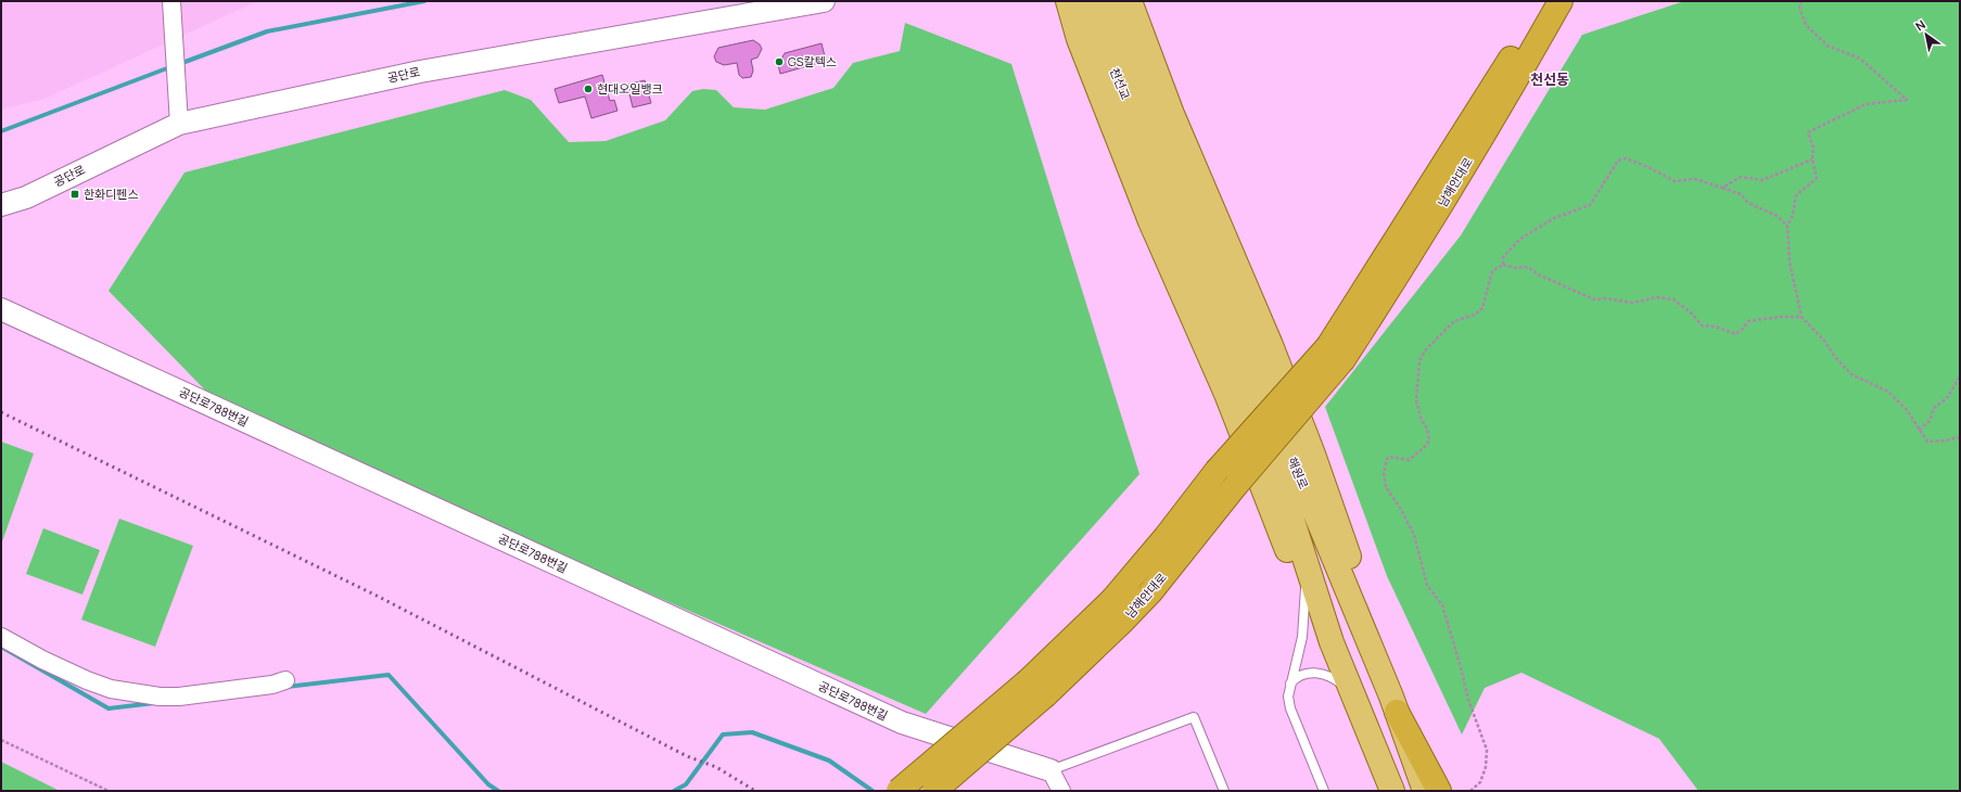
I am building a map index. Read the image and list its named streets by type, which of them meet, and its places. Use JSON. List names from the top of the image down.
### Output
{
  "streets": {
    "highway": ["남해안대로"],
    "main road": ["천선교", "해원로"],
    "street": ["공단로", "공단로788번길"]
  },
  "crossings": [
    ["천선교", "해원로"]
  ],
  "districts": ["천선동"],
  "places": {
    "other": ["GS칼텍스", "현대오일뱅크"],
    "transit": ["한화디펜스"]
  },
  "north": "top left"
}
